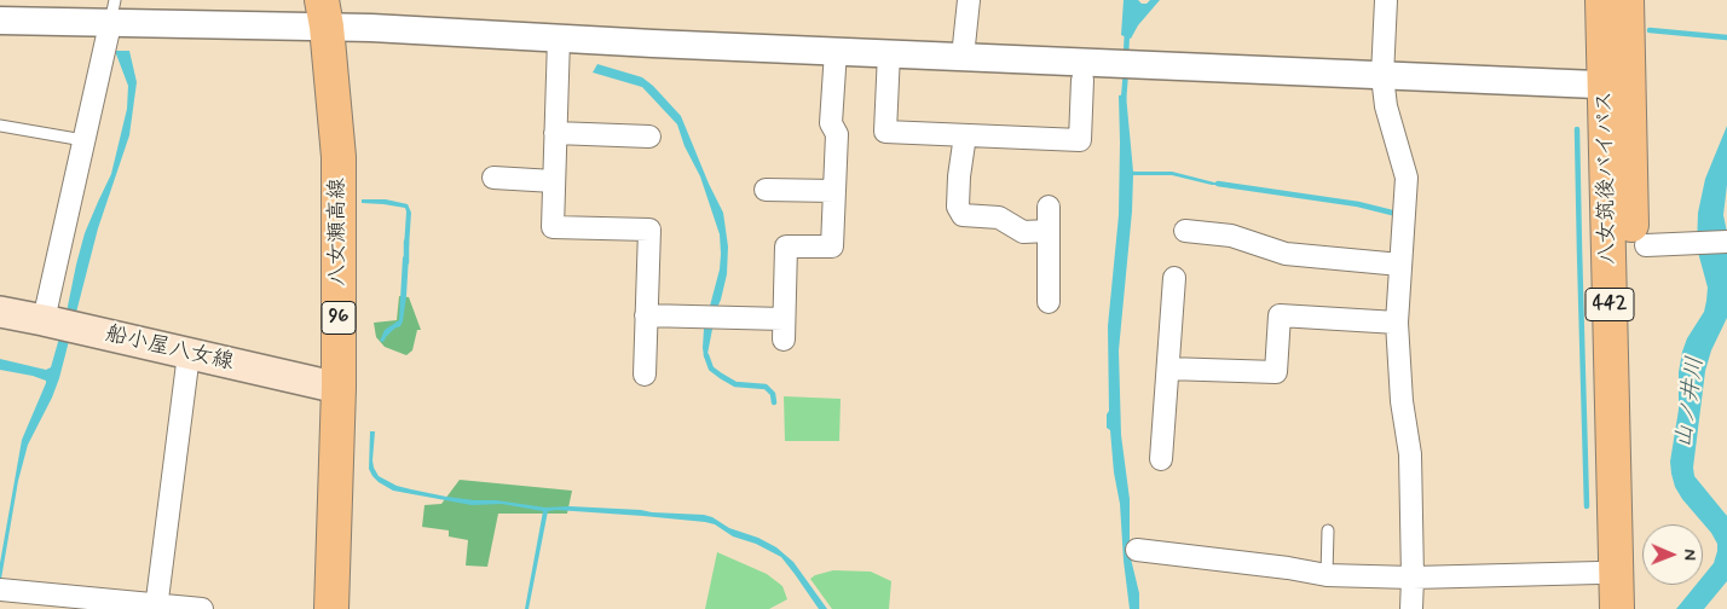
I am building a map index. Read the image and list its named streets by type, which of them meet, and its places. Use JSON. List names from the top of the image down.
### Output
{
  "streets": {
    "main road": [
      "八女筑後バイパス",
      "八女瀬高線",
      "442",
      "96",
      "船小屋八女線"
    ]
  },
  "crossings": [
    ["八女瀬高線", "船小屋八女線"]
  ],
  "water": ["山ノ井川"],
  "north": "right"
}
